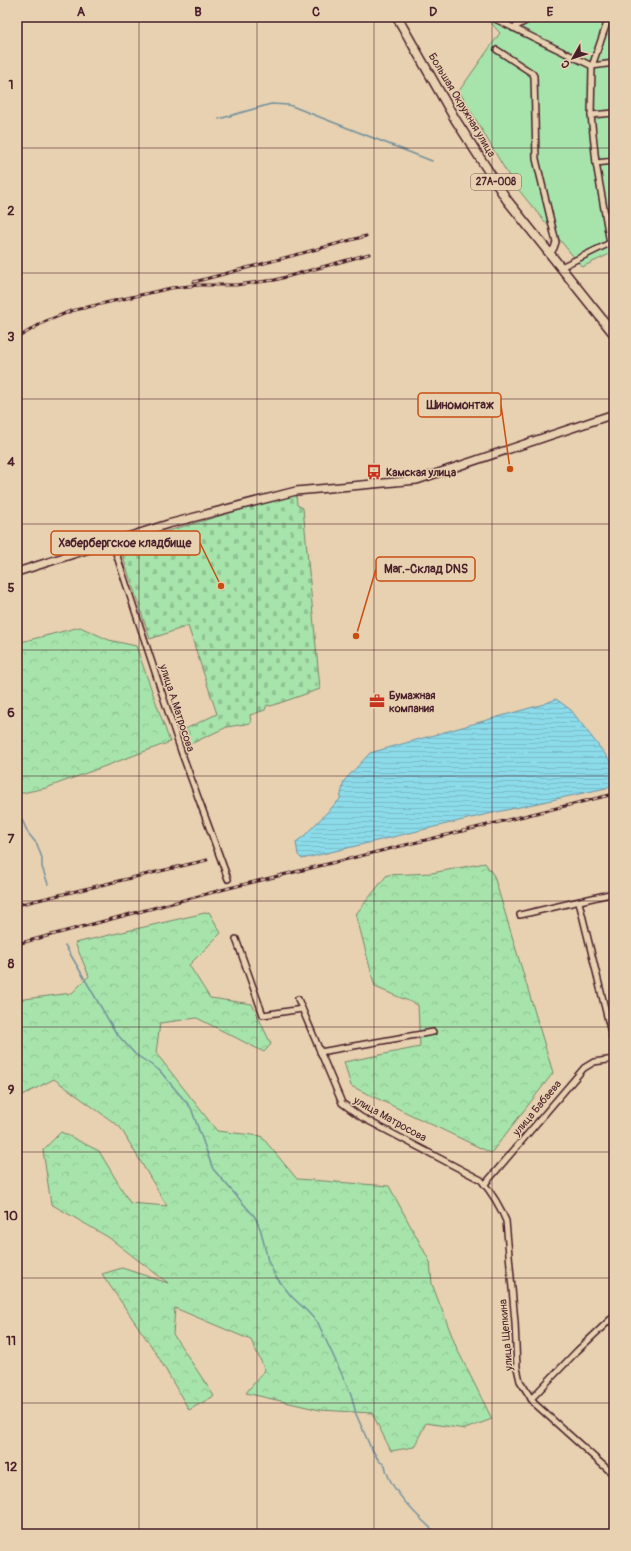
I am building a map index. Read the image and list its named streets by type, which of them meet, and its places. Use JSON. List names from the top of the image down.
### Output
{
  "streets": {
    "main road": ["Большая Окружная улица", "27А-008"],
    "street": [
      "улица А.Матросова",
      "улица Бабаева",
      "улица Матросова",
      "улица Щепкина"
    ]
  },
  "crossings": [
    ["улица Бабаева", "улица Матросова"],
    ["улица Бабаева", "улица Щепкина"],
    ["улица Матросова", "улица Щепкина"]
  ],
  "places": {
    "other": ["Шиномонтаж", "Хабербергское кладбище", "Маг.-Склад DNS"],
    "bus stop": ["Камская улица"],
    "office": ["Бумажная компания"]
  },
  "north": "bottom left",
  "grid": {
    "columns": [
      "A",
      "B",
      "C",
      "D",
      "E"
    ],
    "rows": [
      "1",
      "2",
      "3",
      "4",
      "5",
      "6",
      "7",
      "8",
      "9",
      "10",
      "11",
      "12"
    ]
  }
}
